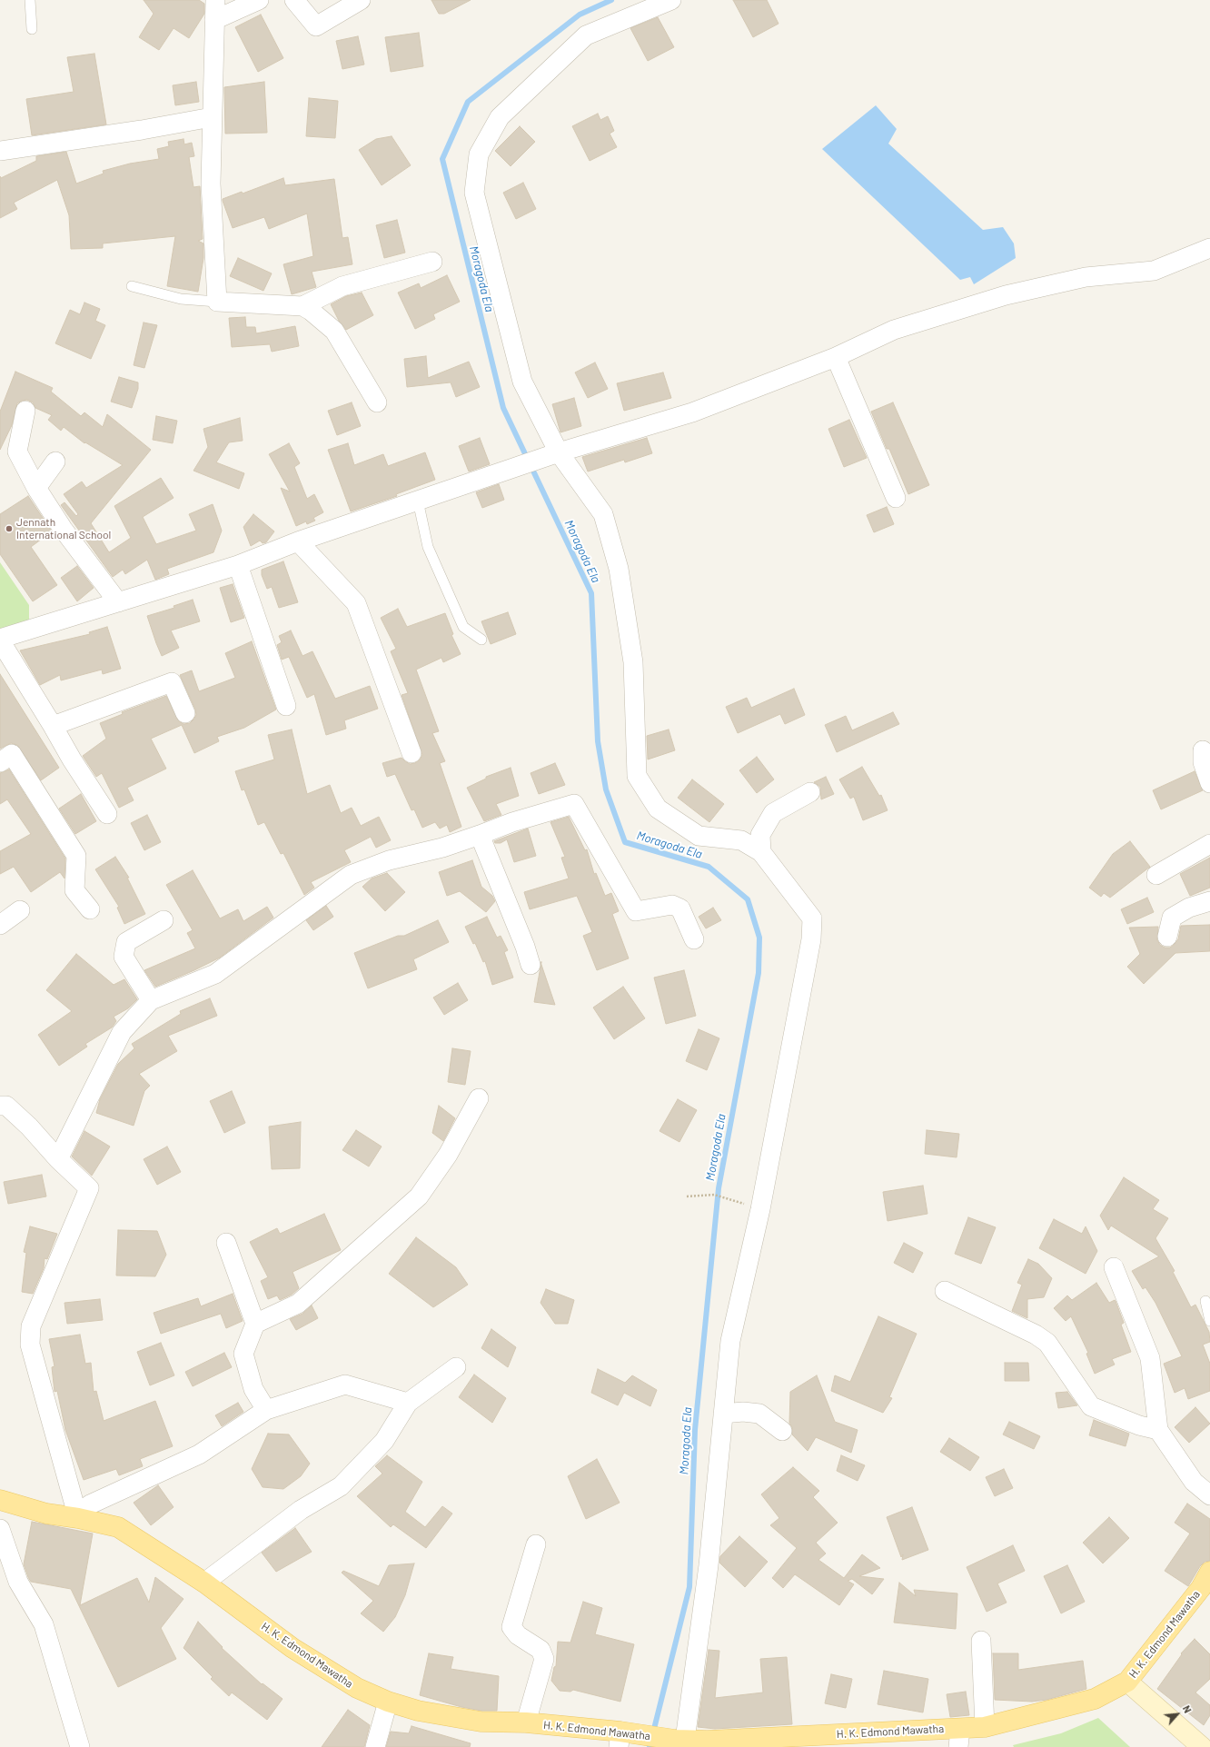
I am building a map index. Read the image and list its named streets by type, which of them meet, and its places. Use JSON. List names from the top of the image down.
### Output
{
  "streets": {
    "main road": ["H. K. Edmond Mawatha"]
  },
  "water": ["Moragoda Ela"],
  "places": ["Jennath International School"],
  "north": "top right"
}
